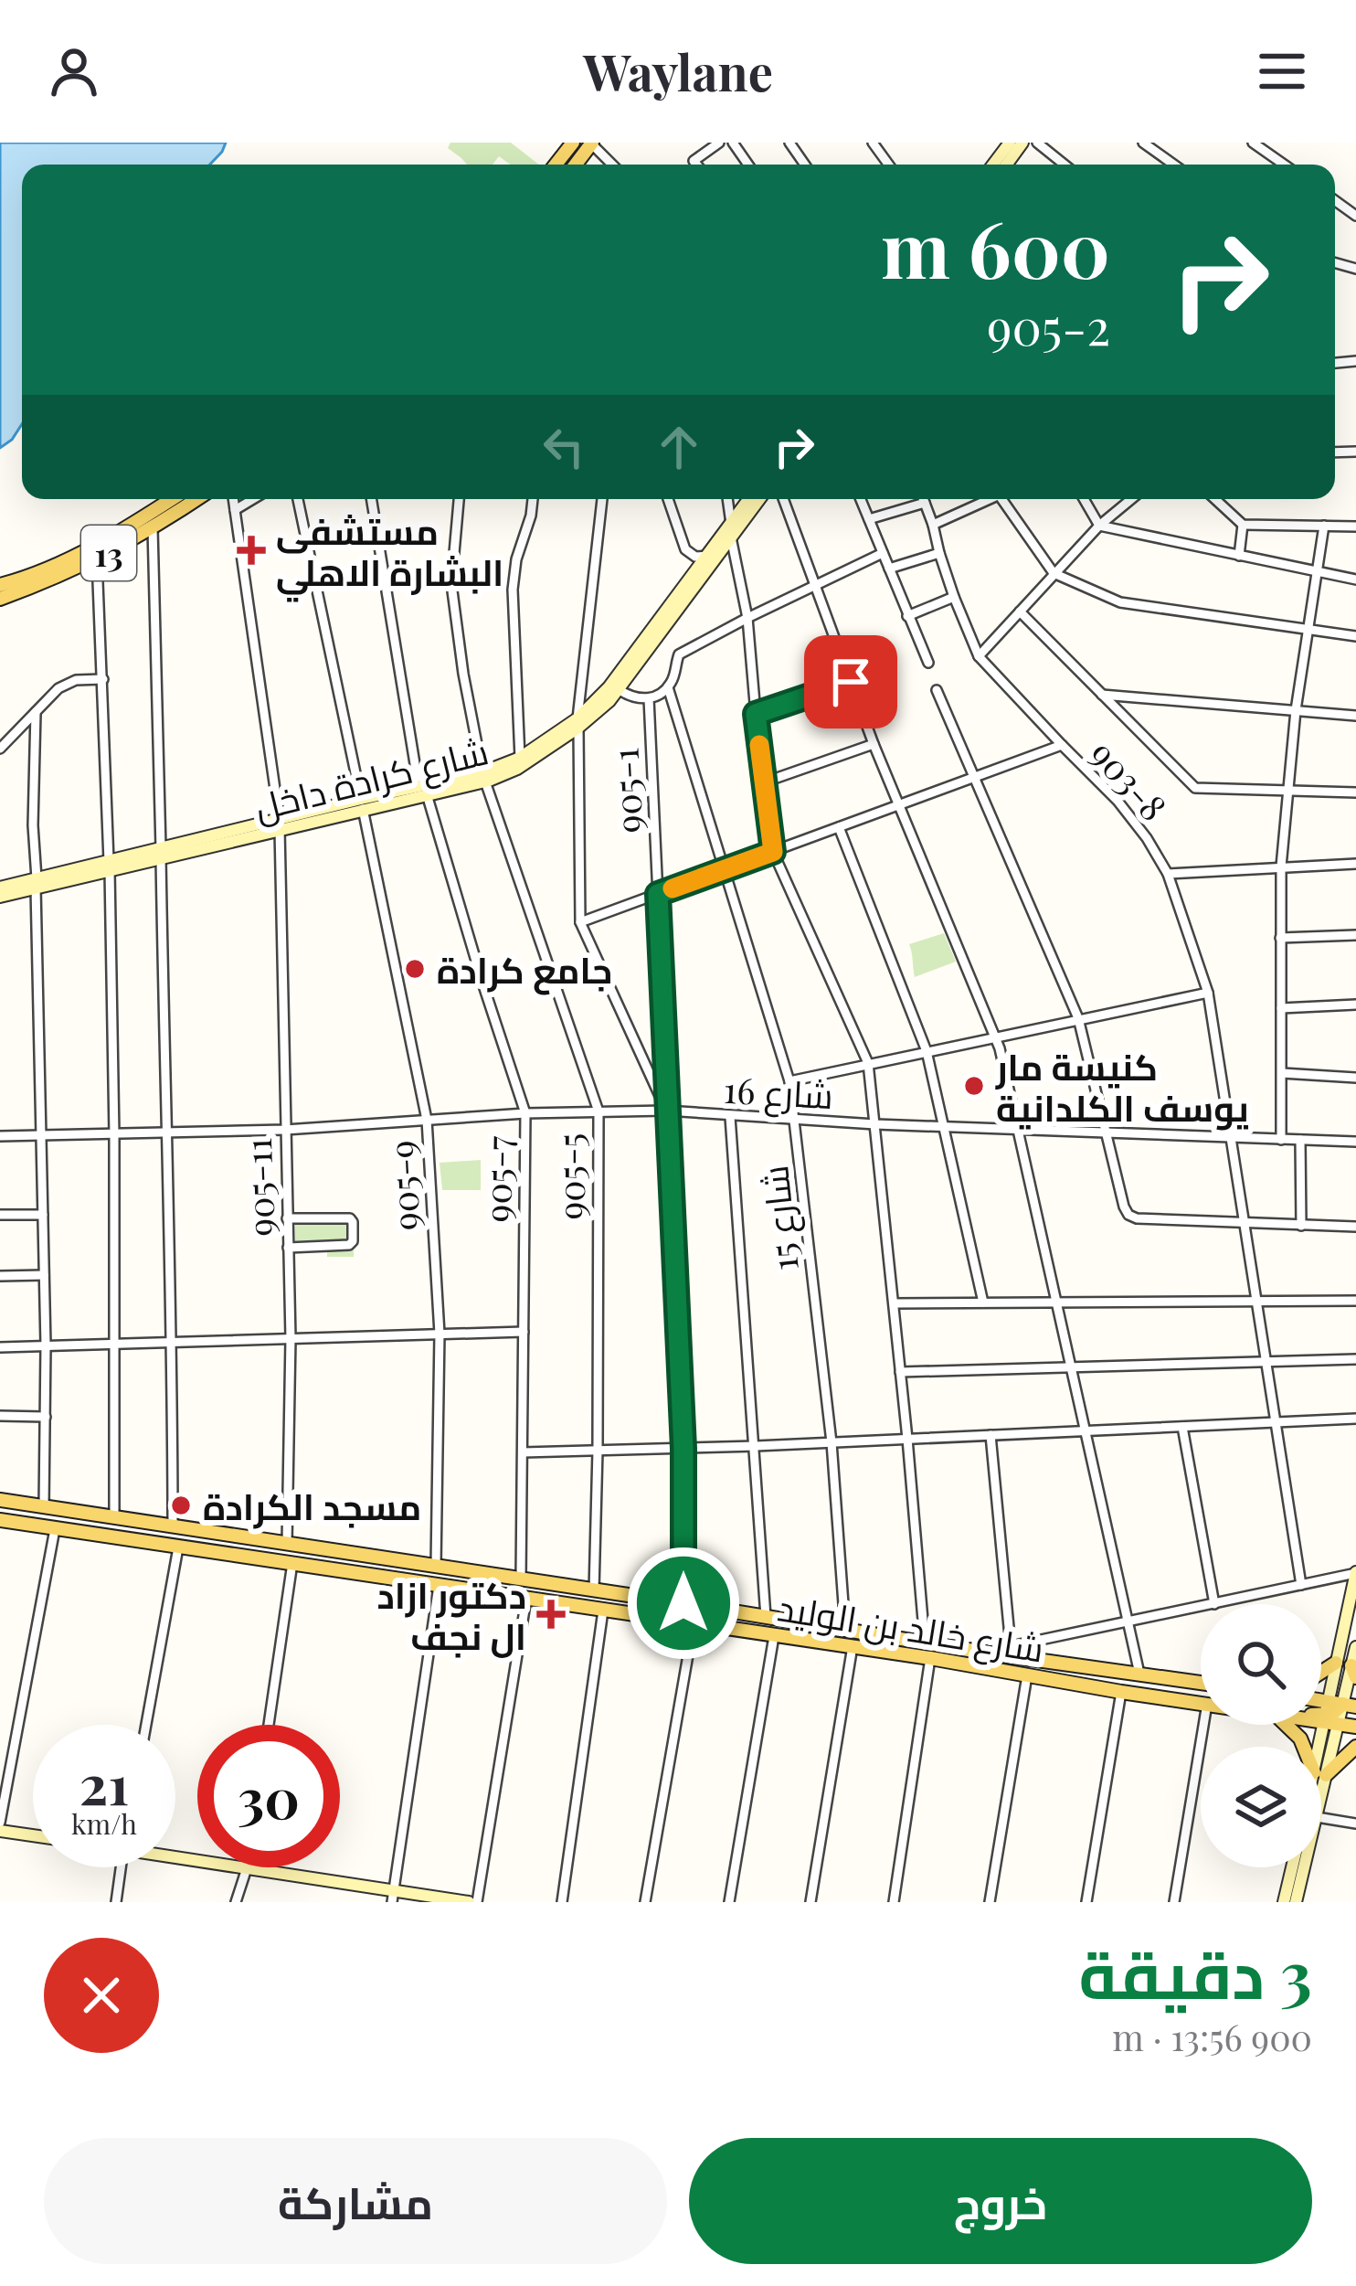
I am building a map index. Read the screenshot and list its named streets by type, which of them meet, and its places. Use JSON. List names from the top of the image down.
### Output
{
  "streets": {
    "main road": ["13", "شارع كرادة داخل", "شارع خالد بن الوليد"],
    "street": [
      "903-8",
      "905-1",
      "شارع 16",
      "905-5",
      "905-7",
      "905-9",
      "905-11",
      "شارع 15"
    ]
  },
  "crossings": [
    ["شارع كرادة داخل", "905-5"],
    ["شارع كرادة داخل", "905-7"],
    ["شارع كرادة داخل", "905-9"],
    ["شارع كرادة داخل", "905-11"],
    ["903-8", "شارع 16"],
    ["905-1", "شارع 16"],
    ["905-1", "شارع خالد بن الوليد"],
    ["شارع 16", "905-5"],
    ["شارع 16", "905-7"],
    ["شارع 16", "905-9"],
    ["شارع 16", "905-11"],
    ["شارع 16", "شارع 15"],
    ["905-5", "شارع خالد بن الوليد"],
    ["905-7", "شارع خالد بن الوليد"],
    ["905-9", "شارع خالد بن الوليد"],
    ["905-11", "شارع خالد بن الوليد"],
    ["شارع 15", "شارع خالد بن الوليد"]
  ],
  "places": {
    "health": ["مستشفى البشارة الاهلي", "دكتور ازاد ال نجف"],
    "other": ["جامع كرادة", "كنيسة مار يوسف الكلدانية", "مسجد الكرادة"]
  },
  "page": {
    "header": "Waylane",
    "turn": ["600 m", "905-2"],
    "speed": "21 km/h",
    "limit": "30",
    "heading": ["3 دقيقة", "900 m · 13:56"],
    "buttons": ["خروج", "مشاركة"]
  }
}
